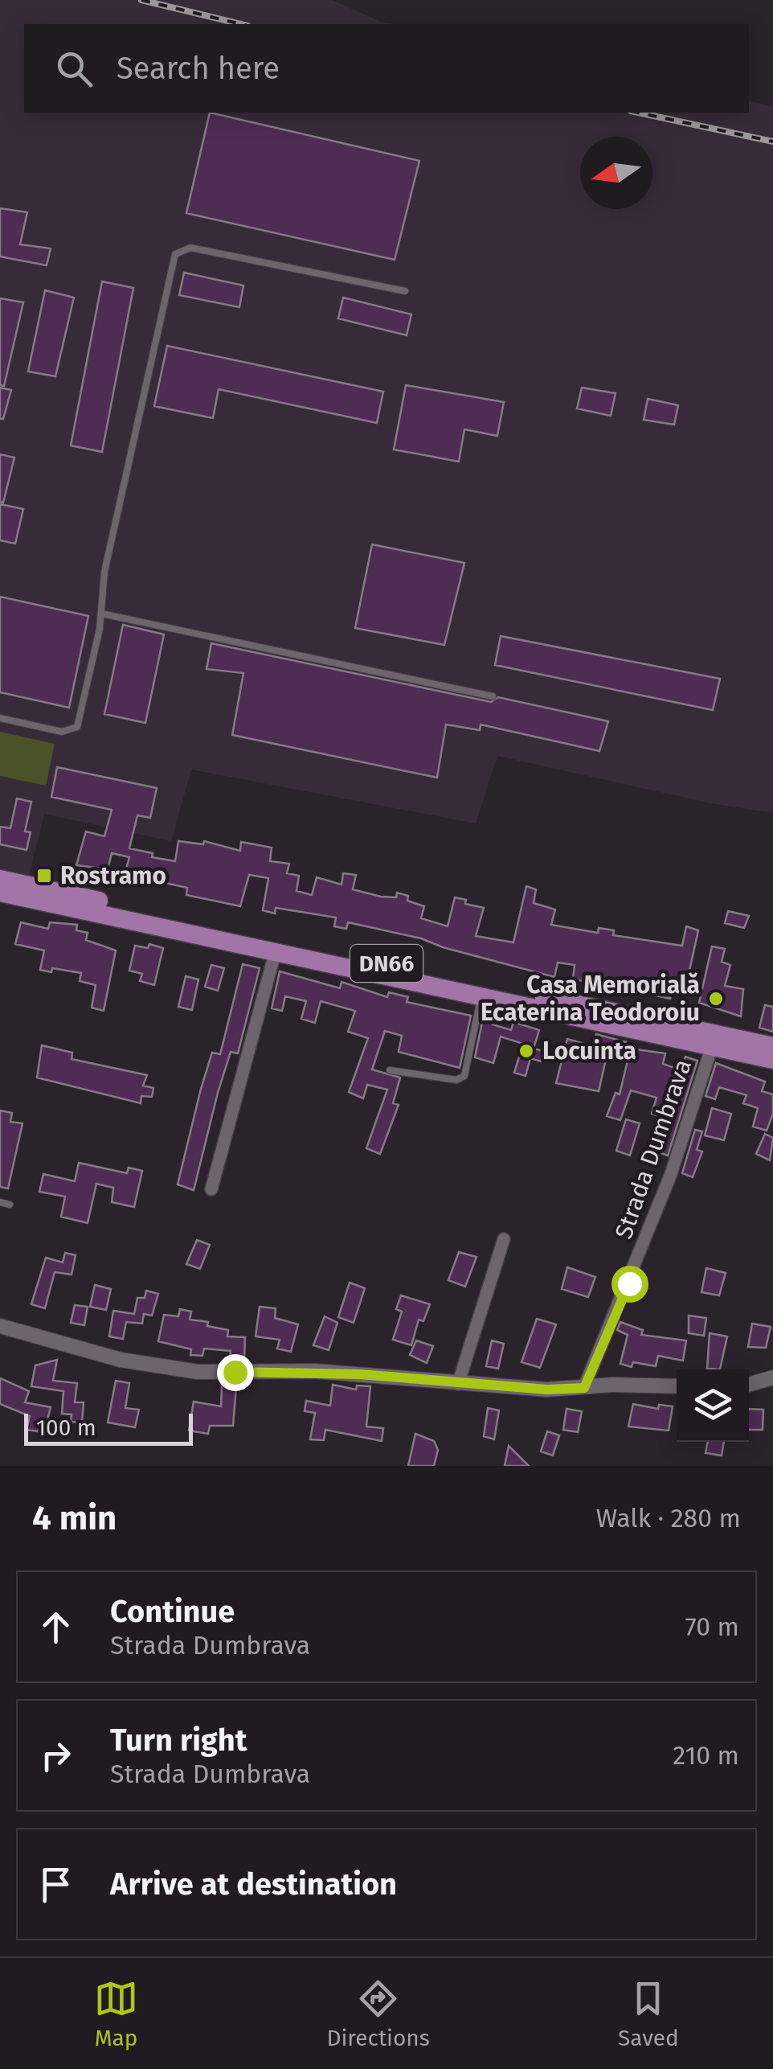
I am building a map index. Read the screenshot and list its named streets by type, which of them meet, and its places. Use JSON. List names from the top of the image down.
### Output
{
  "streets": {
    "main road": ["DN66"],
    "street": ["Strada Dumbrava"]
  },
  "crossings": [
    ["DN66", "Strada Dumbrava"]
  ],
  "places": {
    "transit": ["Rostramo"],
    "other": ["Casa Memorială Ecaterina Teodoroiu", "Locuinta"]
  },
  "scale_bar": "100 m",
  "north": "left",
  "page": {
    "search": "Search here",
    "scale": "100 m",
    "heading": ["4 min", "Walk · 280 m"],
    "list": [
      ["Continue", "Strada Dumbrava", "70 m"],
      ["Turn right", "Strada Dumbrava", "210 m"],
      "Arrive at destination"
    ],
    "nav": ["Map", "Directions", "Saved"]
  }
}
